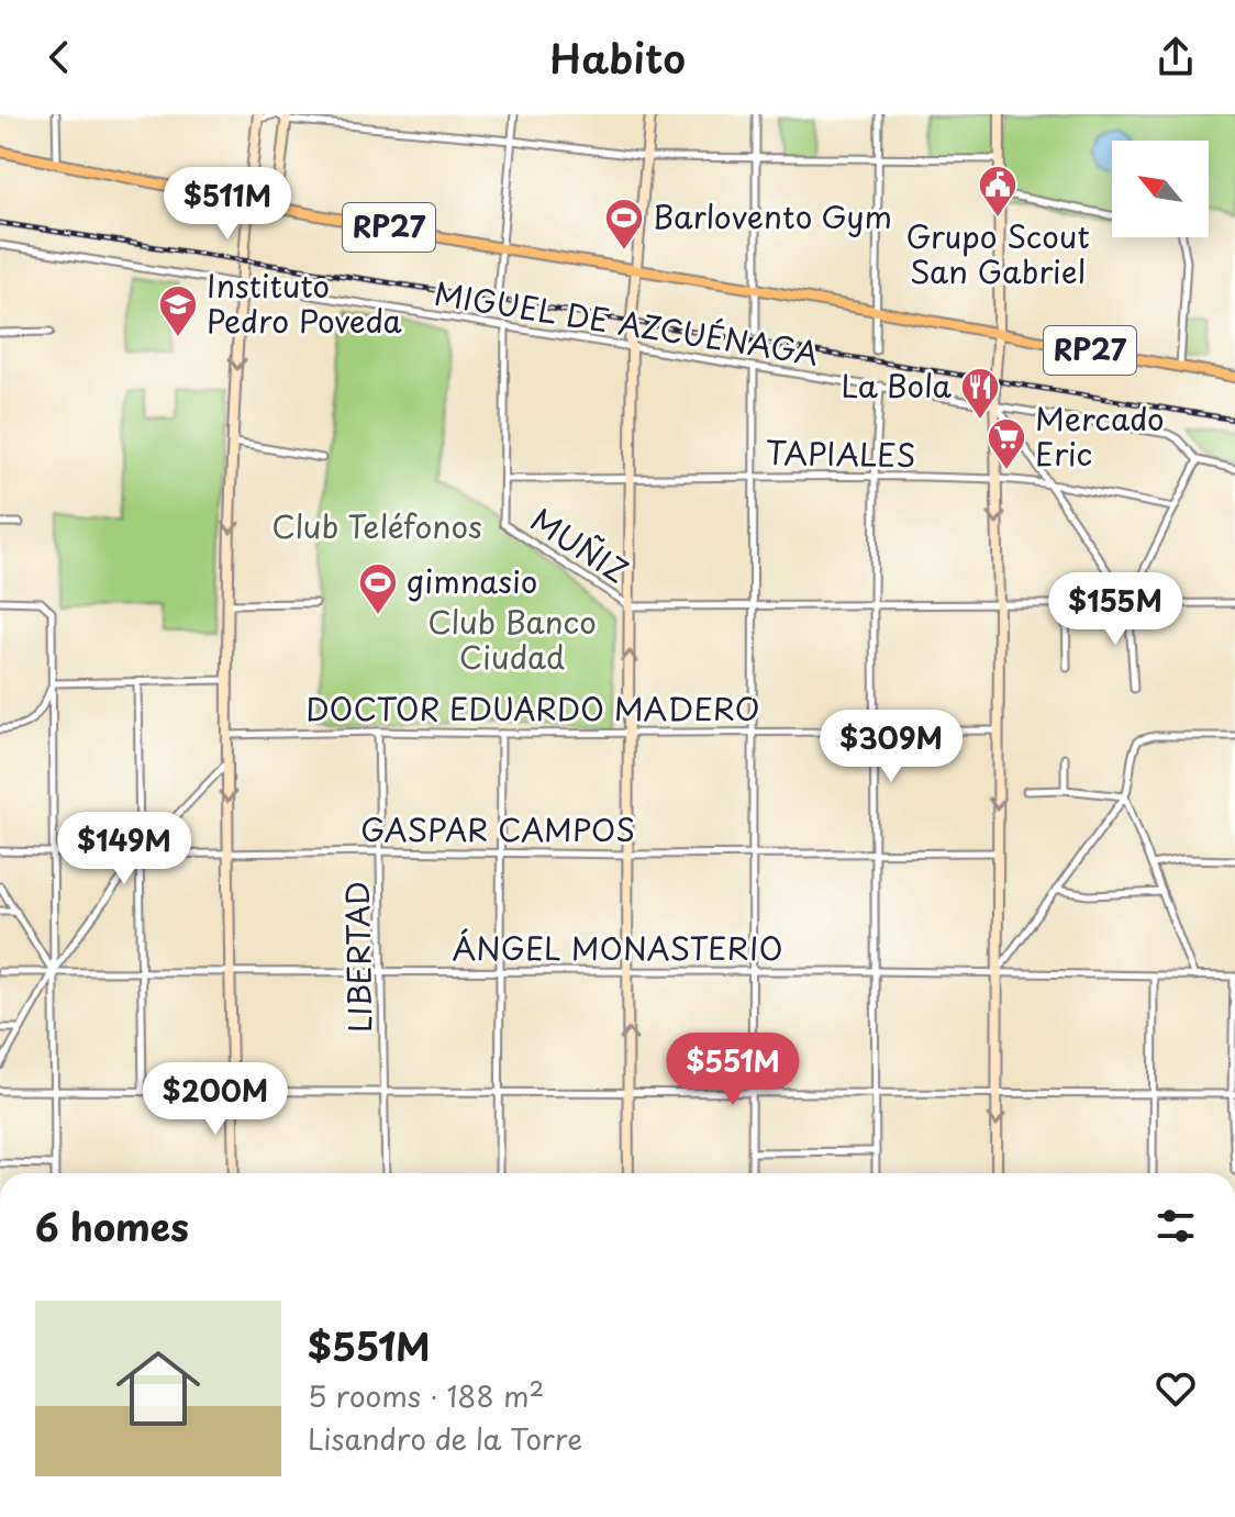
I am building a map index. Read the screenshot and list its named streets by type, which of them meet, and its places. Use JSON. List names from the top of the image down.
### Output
{
  "streets": {
    "main road": ["RP27"],
    "street": [
      "MIGUEL DE AZCUÉNAGA",
      "TAPIALES",
      "MUÑIZ",
      "DOCTOR EDUARDO MADERO",
      "GASPAR CAMPOS",
      "ÁNGEL MONASTERIO",
      "LIBERTAD"
    ]
  },
  "crossings": [
    ["TAPIALES", "MUÑIZ"],
    ["DOCTOR EDUARDO MADERO", "LIBERTAD"],
    ["GASPAR CAMPOS", "LIBERTAD"],
    ["ÁNGEL MONASTERIO", "LIBERTAD"]
  ],
  "parks": ["Club Teléfonos", "Club Banco Ciudad"],
  "places": {
    "public building": ["Grupo Scout San Gabriel"],
    "sports": ["Barlovento Gym", "gimnasio"],
    "school or university": ["Instituto Pedro Poveda"],
    "restaurant": ["La Bola"],
    "supermarket": ["Mercado Eric"]
  },
  "north": "top left",
  "page": {
    "header": "Habito",
    "price": [
      "$511M",
      "$155M",
      "$309M",
      "$149M",
      "$551M",
      "$200M"
    ],
    "heading": "6 homes",
    "list": [
      {
        "name": "$551M",
        "note": "5 rooms · 188 m² · Lisandro de la Torre"
      }
    ]
  }
}
